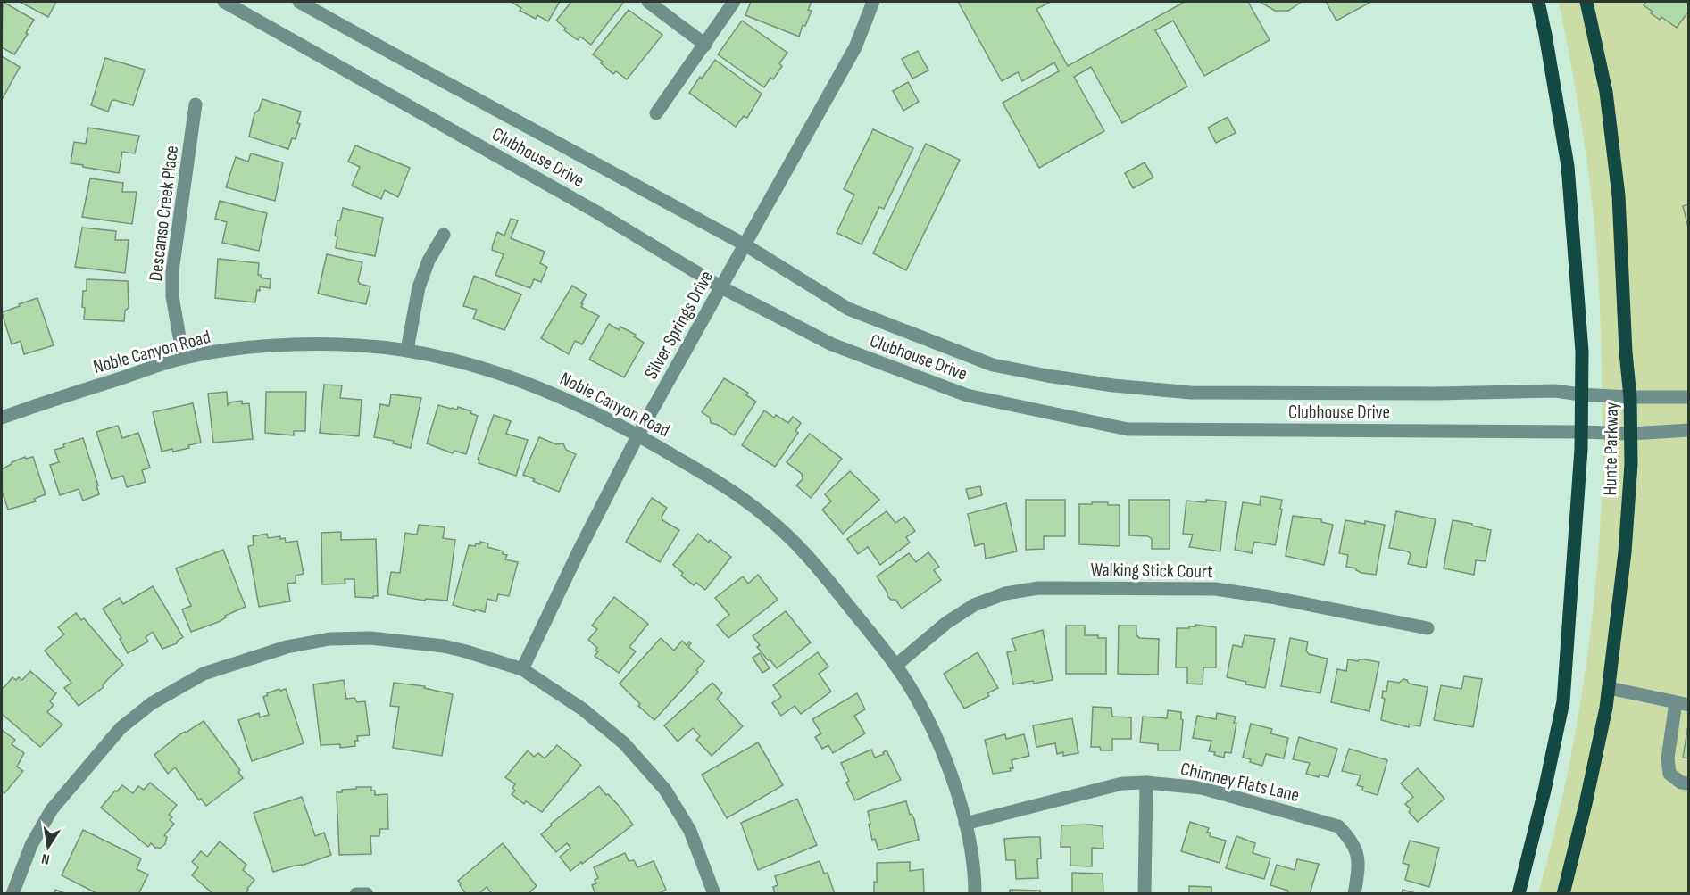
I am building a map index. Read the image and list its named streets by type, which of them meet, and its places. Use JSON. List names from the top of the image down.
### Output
{
  "streets": {
    "main road": ["Hunte Parkway"],
    "street": [
      "Clubhouse Drive",
      "Descanso Creek Place",
      "Silver Springs Drive",
      "Noble Canyon Road",
      "Walking Stick Court",
      "Chimney Flats Lane"
    ]
  },
  "crossings": [
    ["Clubhouse Drive", "Silver Springs Drive"],
    ["Clubhouse Drive", "Hunte Parkway"],
    ["Descanso Creek Place", "Noble Canyon Road"],
    ["Silver Springs Drive", "Noble Canyon Road"],
    ["Noble Canyon Road", "Walking Stick Court"],
    ["Noble Canyon Road", "Chimney Flats Lane"]
  ],
  "north": "bottom"
}
